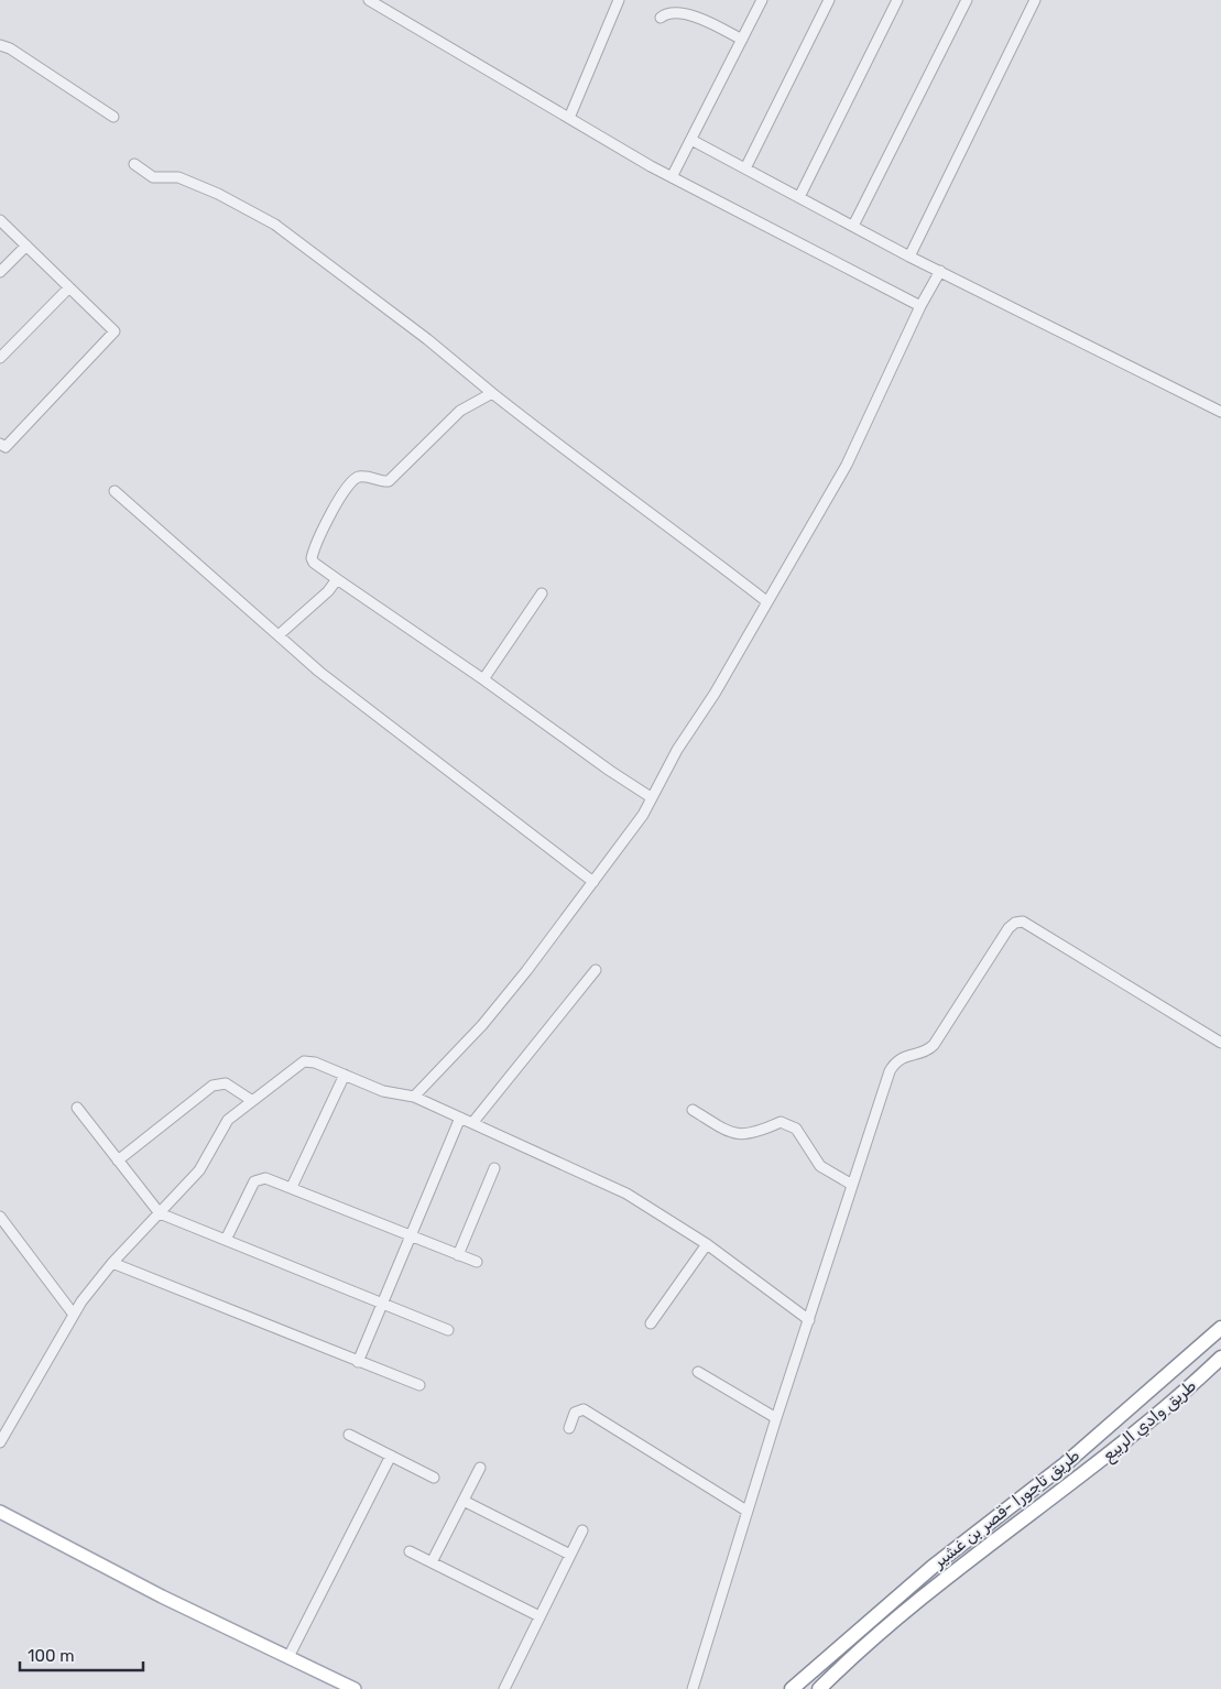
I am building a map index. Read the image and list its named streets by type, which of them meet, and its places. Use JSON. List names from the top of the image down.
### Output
{
  "streets": {
    "highway": ["طريق وادي الربيع", "طريق تاجورا -قصر بن غشير"]
  },
  "scale_bar": "100 m"
}
